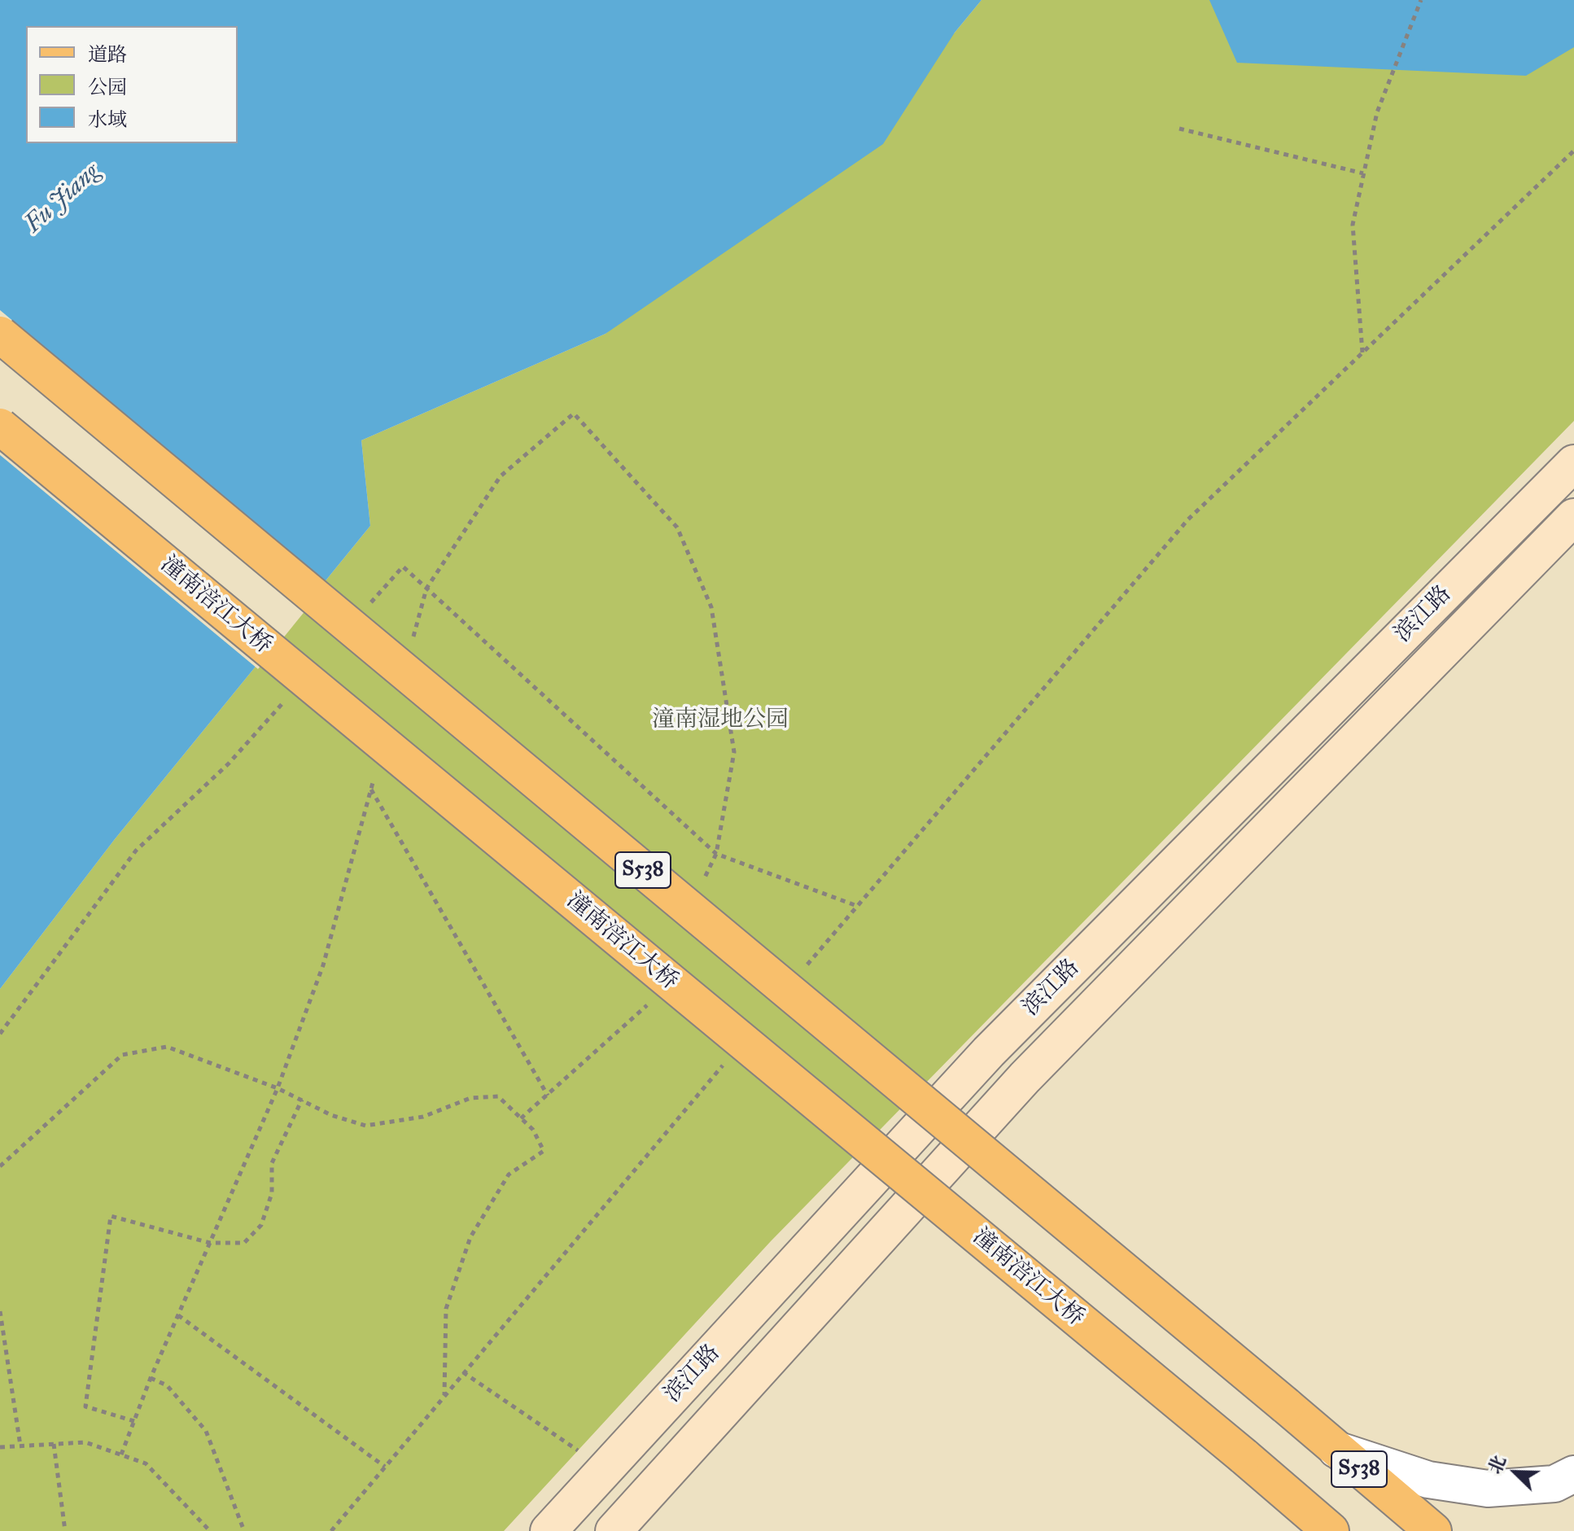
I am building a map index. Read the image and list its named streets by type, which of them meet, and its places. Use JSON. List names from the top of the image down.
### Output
{
  "streets": {
    "main road": ["潼南涪江大桥", "滨江路", "S538"]
  },
  "crossings": [
    ["潼南涪江大桥", "S538"]
  ],
  "water": ["Fu Jiang"],
  "parks": ["潼南湿地公园"],
  "legend": ["道路", "公园", "水域"],
  "north": "top left"
}
